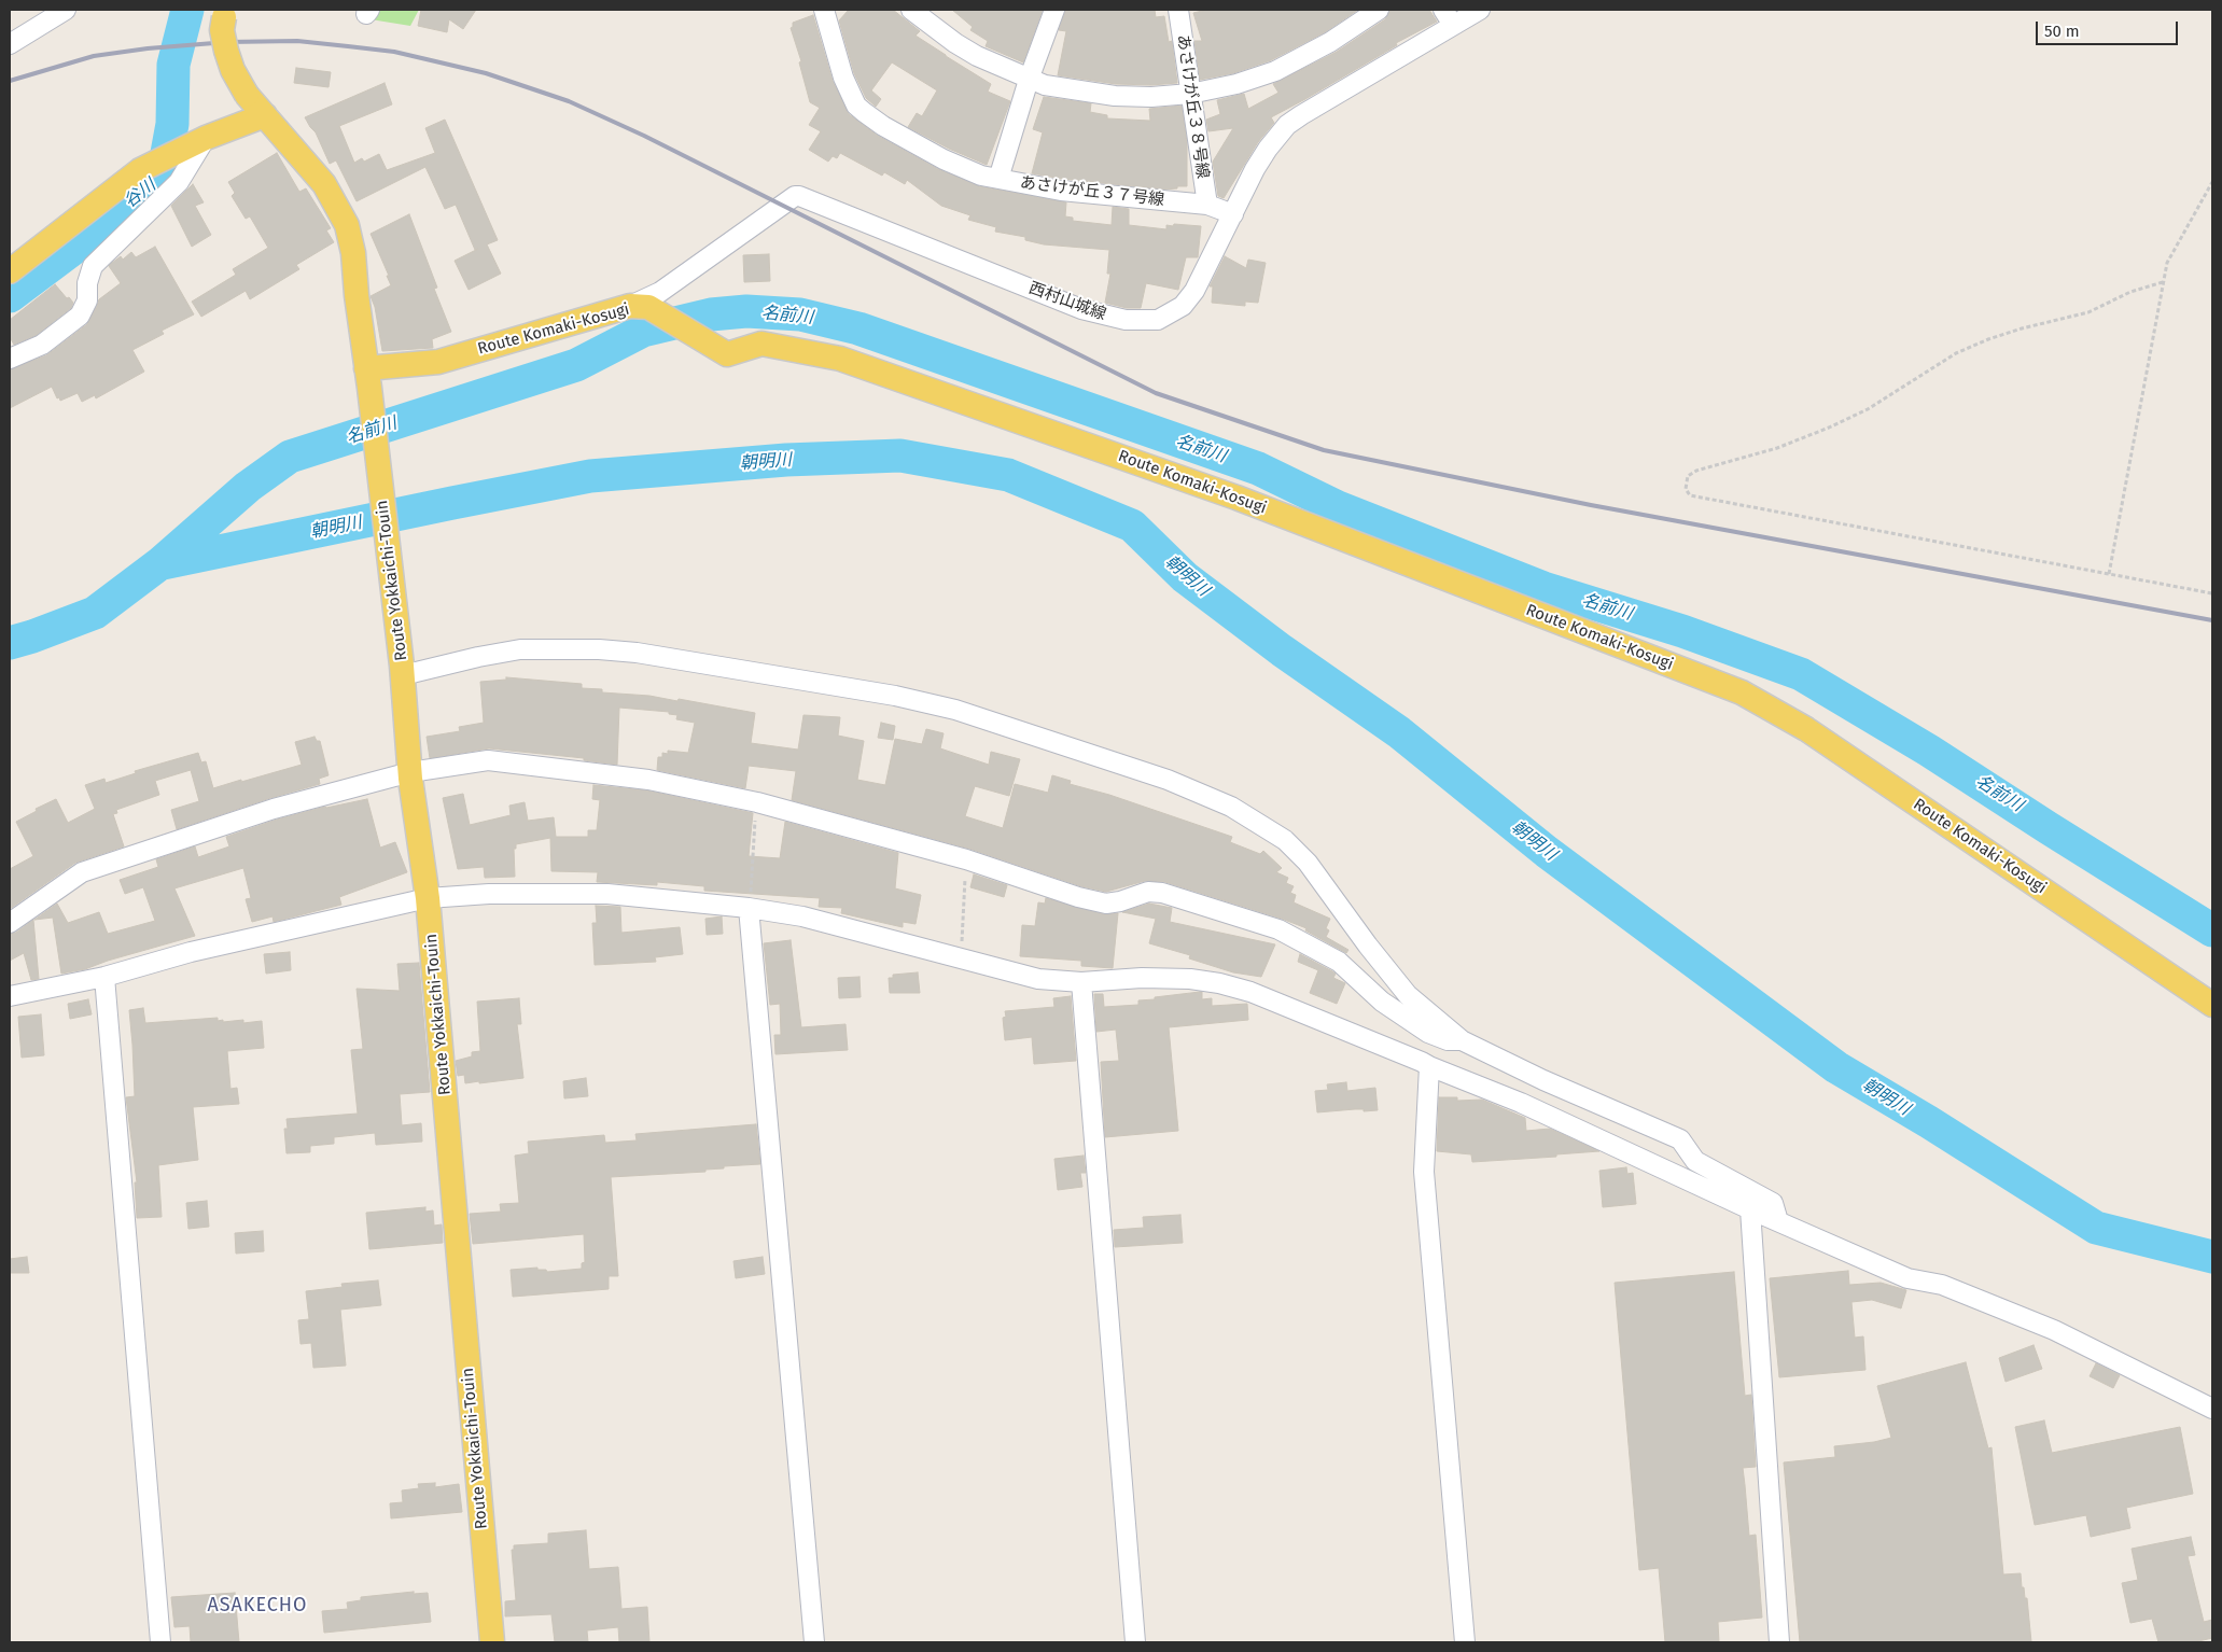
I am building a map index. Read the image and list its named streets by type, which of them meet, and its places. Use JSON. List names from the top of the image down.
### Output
{
  "streets": {
    "main road": ["Route Komaki-Kosugi", "Route Yokkaichi-Touin"],
    "street": ["あさけが丘３８号線", "あさけが丘３７号線", "西村山城線"]
  },
  "crossings": [
    ["あさけが丘３８号線", "あさけが丘３７号線"],
    ["あさけが丘３７号線", "西村山城線"],
    ["西村山城線", "Route Komaki-Kosugi"],
    ["Route Komaki-Kosugi", "Route Yokkaichi-Touin"]
  ],
  "districts": ["ASAKECHO"],
  "water": ["谷川", "名前川", "朝明川"],
  "scale_bar": "50 m"
}
